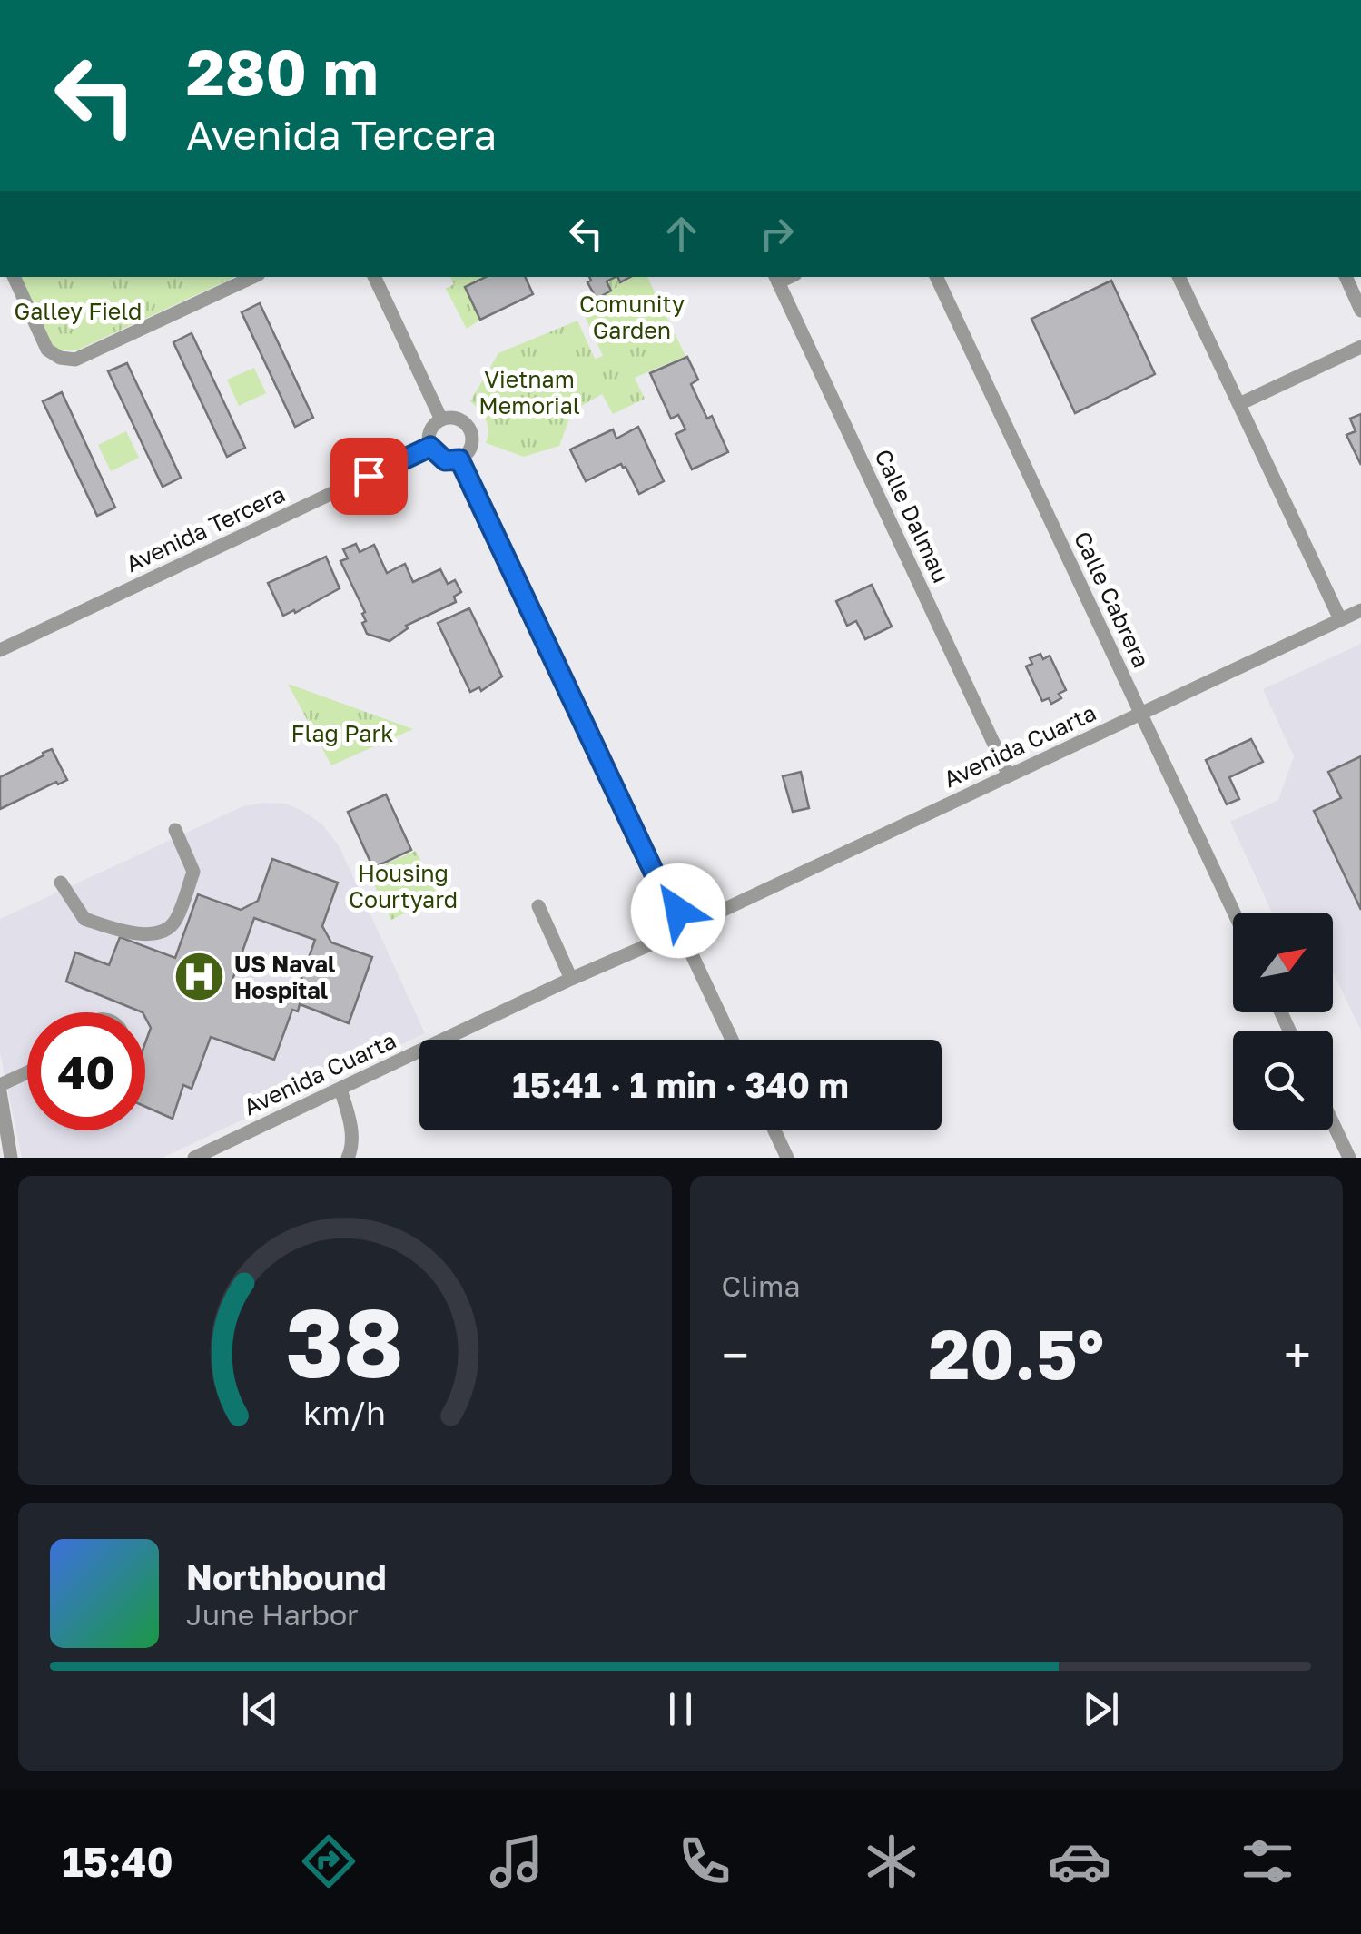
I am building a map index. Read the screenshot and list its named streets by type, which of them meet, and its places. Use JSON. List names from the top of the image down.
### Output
{
  "streets": {
    "street": [
      "Calle Dalmau",
      "Avenida Tercera",
      "Calle Cabrera",
      "Avenida Cuarta"
    ]
  },
  "crossings": [
    ["Calle Dalmau", "Avenida Cuarta"],
    ["Calle Cabrera", "Avenida Cuarta"]
  ],
  "parks": [
    "Comunity Garden",
    "Galley Field",
    "Vietnam Memorial",
    "Flag Park",
    "Housing Courtyard"
  ],
  "places": {
    "hospital": ["US Naval Hospital"]
  },
  "north": "top right",
  "page": {
    "turn": ["280 m", "Avenida Tercera"],
    "limit": "40",
    "trip": "15:41 · 1 min · 340 m",
    "tile": "Clima",
    "heat": ["−", "20.5°", "+"],
    "song": ["Northbound", "June Harbor"],
    "tabs": "15:40",
    "gauge": ["38", "km/h"]
  }
}
